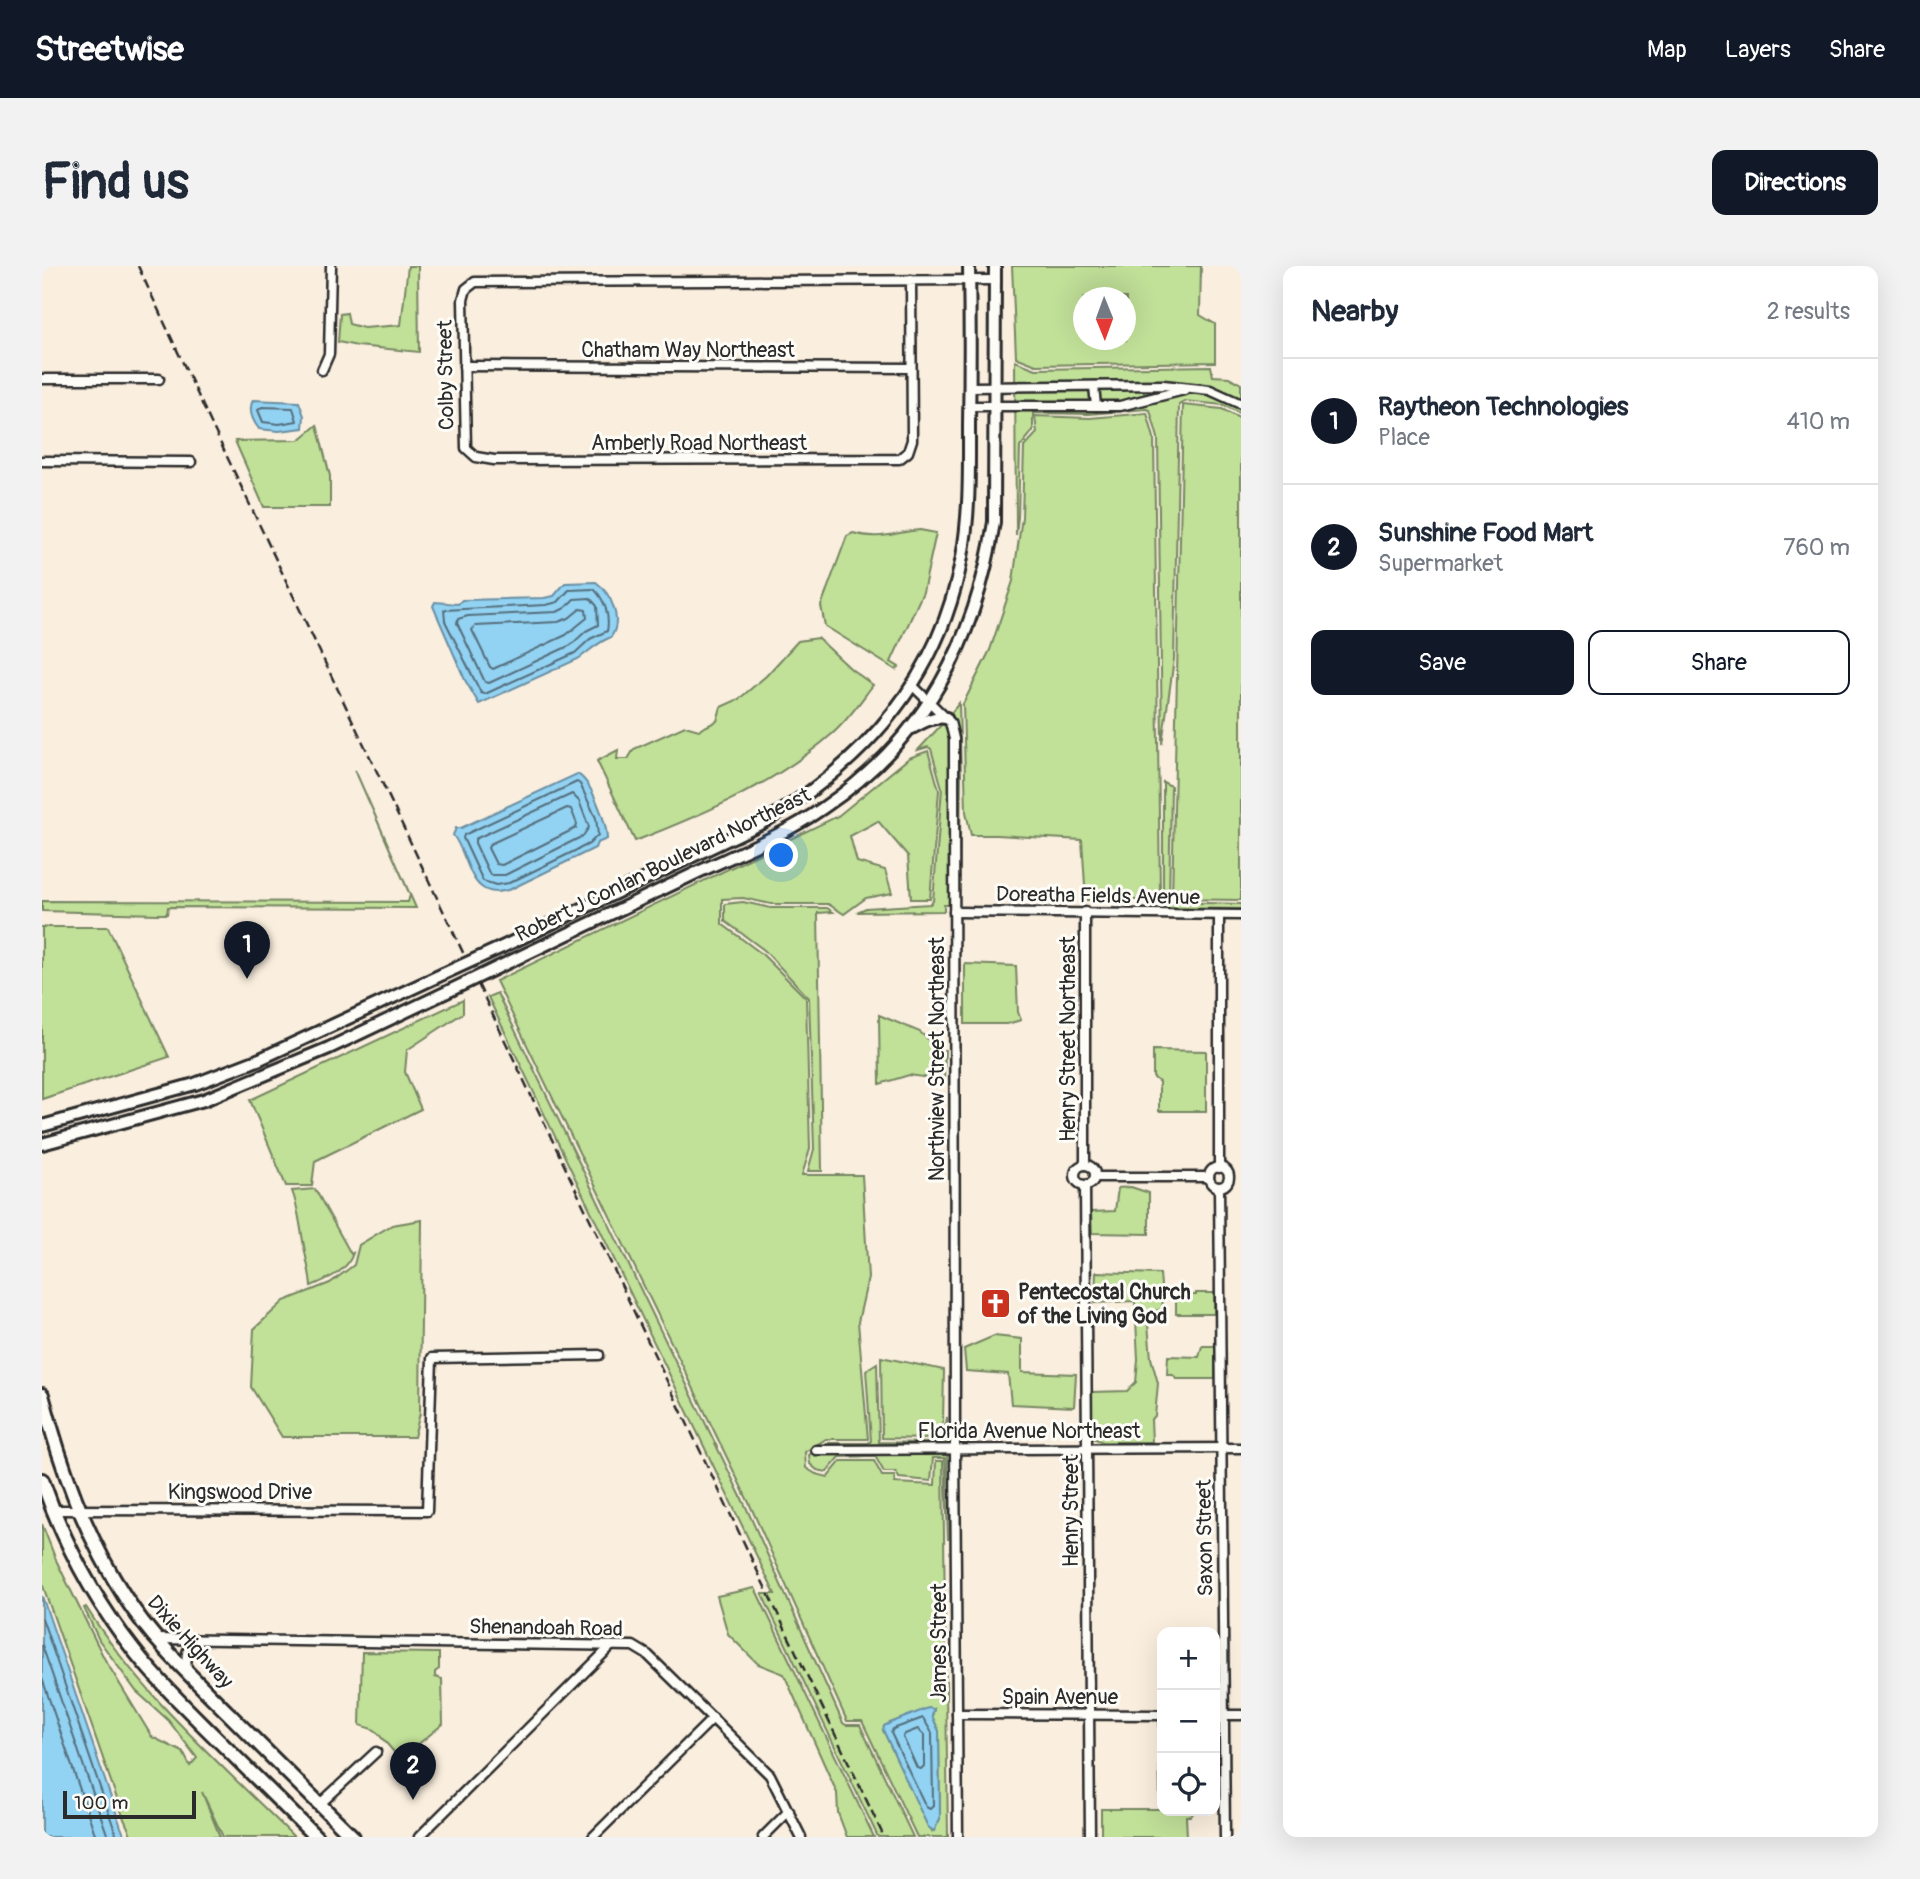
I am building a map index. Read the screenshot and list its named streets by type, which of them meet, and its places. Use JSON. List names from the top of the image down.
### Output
{
  "streets": {
    "main road": ["Robert J Conlan Boulevard Northeast", "Dixie Highway"],
    "street": [
      "Chatham Way Northeast",
      "Colby Street",
      "Amberly Road Northeast",
      "Doreatha Fields Avenue",
      "Henry Street Northeast",
      "Northview Street Northeast",
      "Florida Avenue Northeast",
      "Kingswood Drive",
      "Henry Street",
      "Saxon Street",
      "Shenandoah Road",
      "James Street",
      "Spain Avenue"
    ]
  },
  "crossings": [
    ["Chatham Way Northeast", "Colby Street"],
    ["Chatham Way Northeast", "Amberly Road Northeast"],
    ["Colby Street", "Amberly Road Northeast"],
    ["Robert J Conlan Boulevard Northeast", "Northview Street Northeast"],
    ["Doreatha Fields Avenue", "Henry Street Northeast"],
    ["Doreatha Fields Avenue", "Northview Street Northeast"],
    ["Henry Street Northeast", "Henry Street"],
    ["Northview Street Northeast", "Florida Avenue Northeast"],
    ["Northview Street Northeast", "James Street"],
    ["Florida Avenue Northeast", "Henry Street"],
    ["Florida Avenue Northeast", "Saxon Street"],
    ["Florida Avenue Northeast", "James Street"],
    ["Kingswood Drive", "Dixie Highway"],
    ["Henry Street", "Spain Avenue"],
    ["Shenandoah Road", "Dixie Highway"],
    ["James Street", "Spain Avenue"]
  ],
  "places": {
    "church": ["Pentecostal Church of the Living God"]
  },
  "scale_bar": "100 m",
  "north": "bottom",
  "page": {
    "header": "Streetwise",
    "nav": ["Map", "Layers", "Share"],
    "buttons": [
      "Directions",
      ["Save", "Share"]
    ],
    "title": "Find us",
    "heading": ["Nearby", "2 results"],
    "list": [
      {
        "mark": "1",
        "name": "Raytheon Technologies",
        "note": "Place",
        "value": "410 m"
      },
      {
        "mark": "2",
        "name": "Sunshine Food Mart",
        "note": "Supermarket",
        "value": "760 m"
      }
    ],
    "pins": ["1", "2"],
    "map_buttons": ["+", "−"],
    "scale": "100 m"
  }
}
